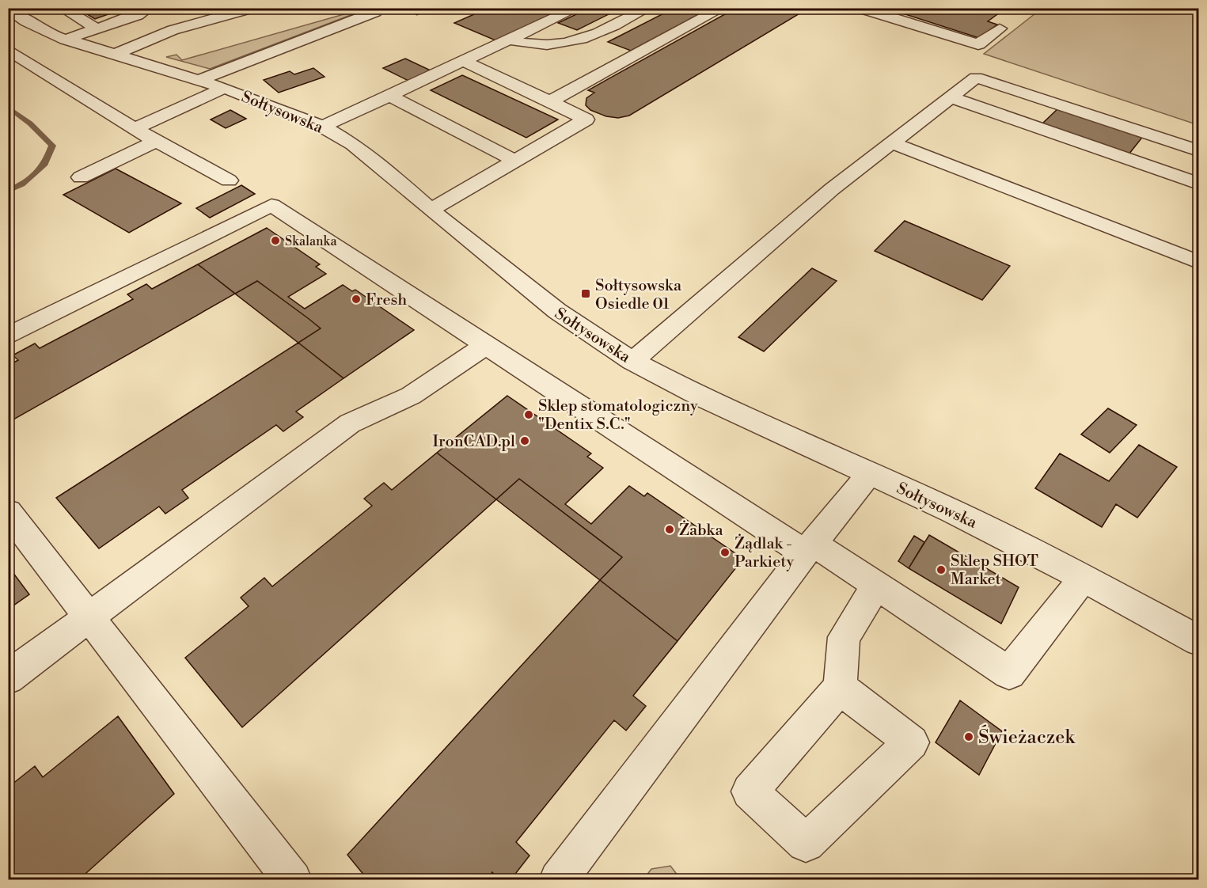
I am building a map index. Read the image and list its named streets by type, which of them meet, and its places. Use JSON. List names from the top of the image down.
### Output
{
  "streets": {
    "street": ["Sołtysowska"]
  },
  "places": {
    "other": [
      "Skalanka",
      "Fresh",
      "Sklep stomatologiczny \"Dentix S.C.\"",
      "IronCAD.pl",
      "Żabka",
      "Żądlak - Parkiety",
      "Sklep SHOT Market",
      "Świeżaczek"
    ],
    "transit": ["Sołtysowska Osiedle 01"]
  }
}
